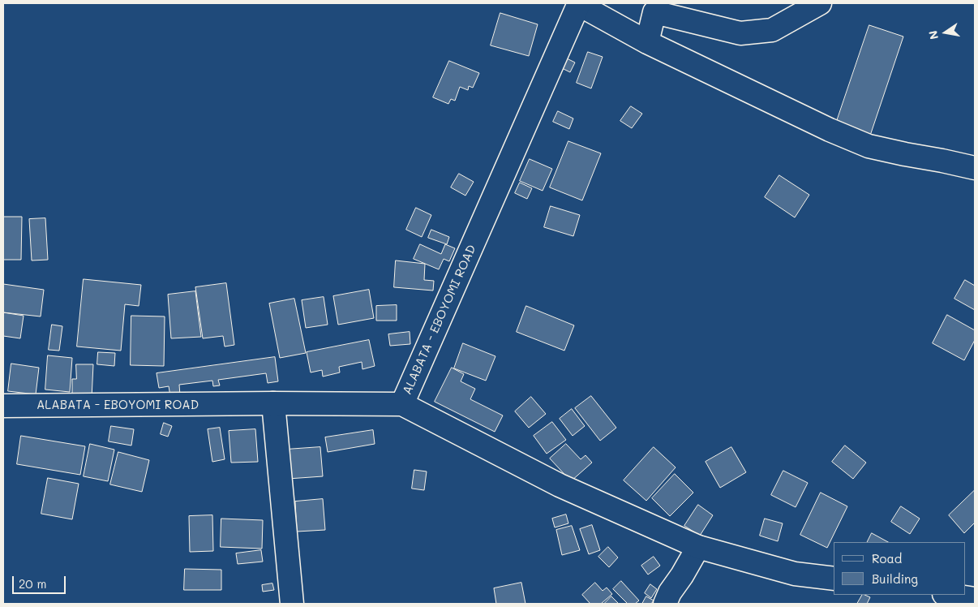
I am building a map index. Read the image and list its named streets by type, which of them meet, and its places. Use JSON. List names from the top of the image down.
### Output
{
  "streets": {
    "main road": ["ALABATA - EBOYOMI ROAD"]
  },
  "legend": ["Road", "Building"],
  "scale_bar": "20 m",
  "north": "left"
}
